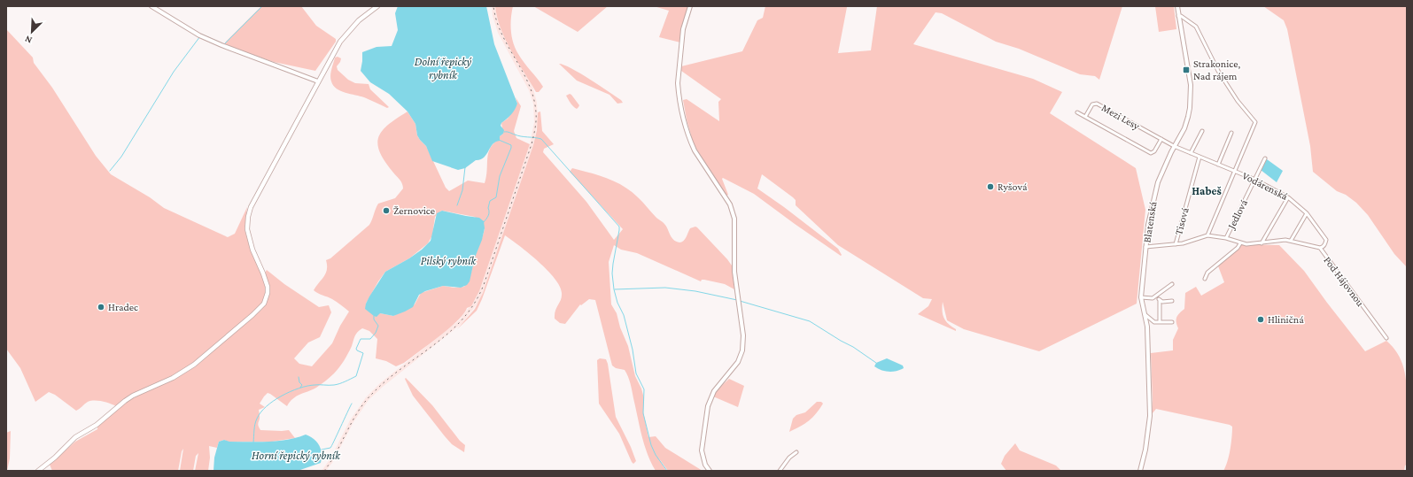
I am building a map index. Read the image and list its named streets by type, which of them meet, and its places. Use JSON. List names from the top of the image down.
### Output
{
  "streets": {
    "street": [
      "Mezi Lesy",
      "Vodárenská",
      "Jedlová",
      "Tisová",
      "Blatenská",
      "Pod Hájovnou"
    ]
  },
  "crossings": [
    ["Mezi Lesy", "Vodárenská"],
    ["Mezi Lesy", "Blatenská"],
    ["Vodárenská", "Jedlová"],
    ["Vodárenská", "Tisová"],
    ["Vodárenská", "Blatenská"],
    ["Vodárenská", "Pod Hájovnou"],
    ["Jedlová", "Pod Hájovnou"],
    ["Tisová", "Pod Hájovnou"],
    ["Blatenská", "Pod Hájovnou"]
  ],
  "districts": ["Habeš"],
  "water": ["Dolní řepický rybník", "Pilský rybník", "Horní řepický rybník"],
  "places": {
    "transit": ["Strakonice, Nad rájem"],
    "other": [
      "Ryšová",
      "Žernovice",
      "Hradec",
      "Hliničná"
    ]
  },
  "north": "bottom left"
}
